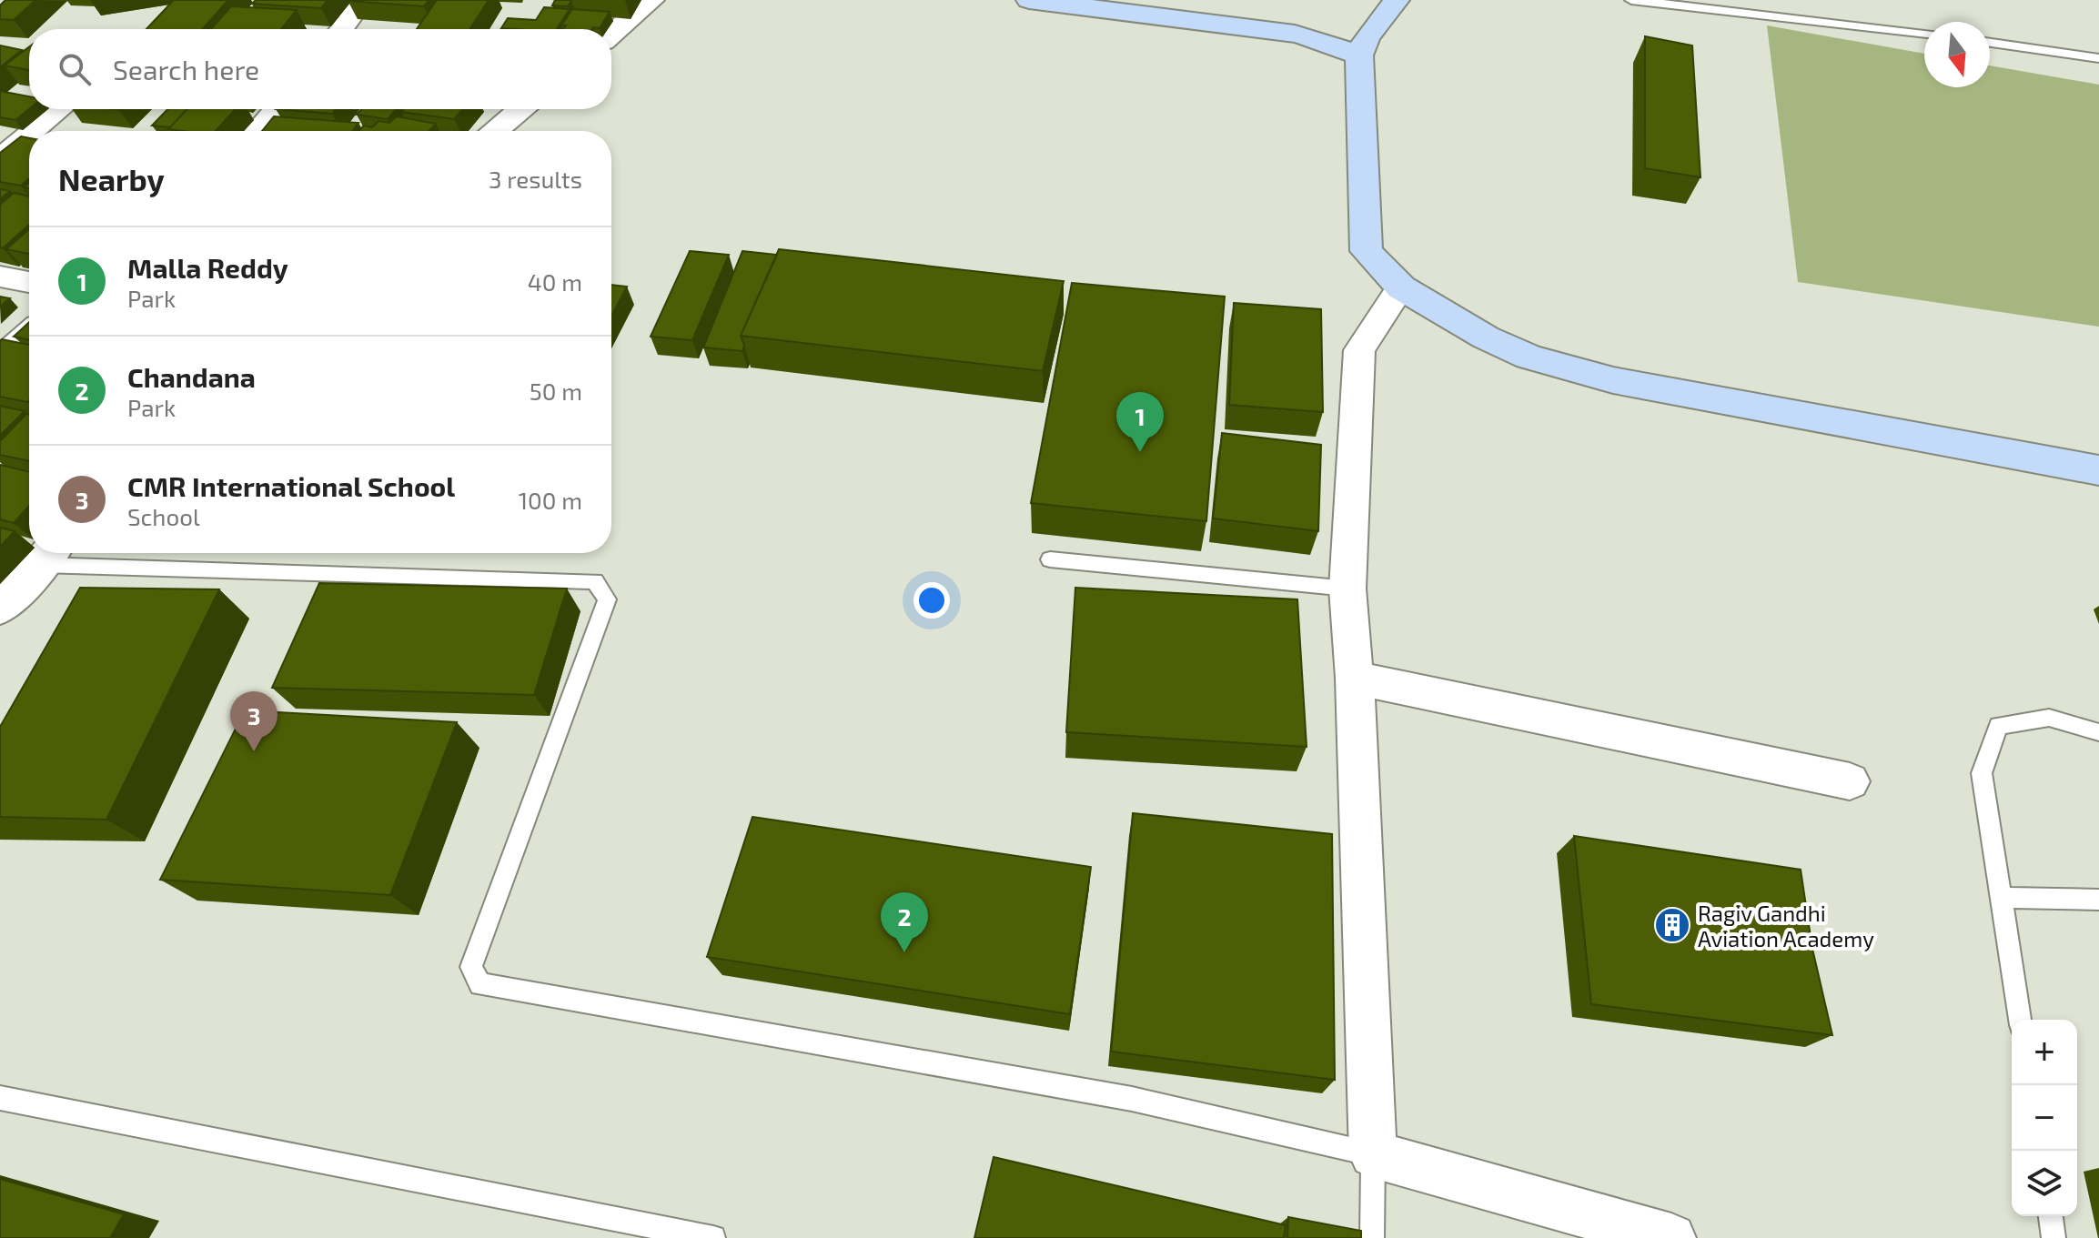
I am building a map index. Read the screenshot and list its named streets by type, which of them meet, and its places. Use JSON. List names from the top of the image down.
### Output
{
  "places": {
    "building": ["Ragiv Gandhi Aviation Academy"]
  },
  "north": "bottom",
  "page": {
    "search": "Search here",
    "heading": ["Nearby", "3 results"],
    "list": [
      {
        "mark": "1",
        "name": "Malla Reddy",
        "note": "Park",
        "value": "40 m"
      },
      {
        "mark": "2",
        "name": "Chandana",
        "note": "Park",
        "value": "50 m"
      },
      {
        "mark": "3",
        "name": "CMR International School",
        "note": "School",
        "value": "100 m"
      }
    ],
    "pins": ["1", "3", "2"],
    "map_buttons": ["+", "−"]
  }
}
